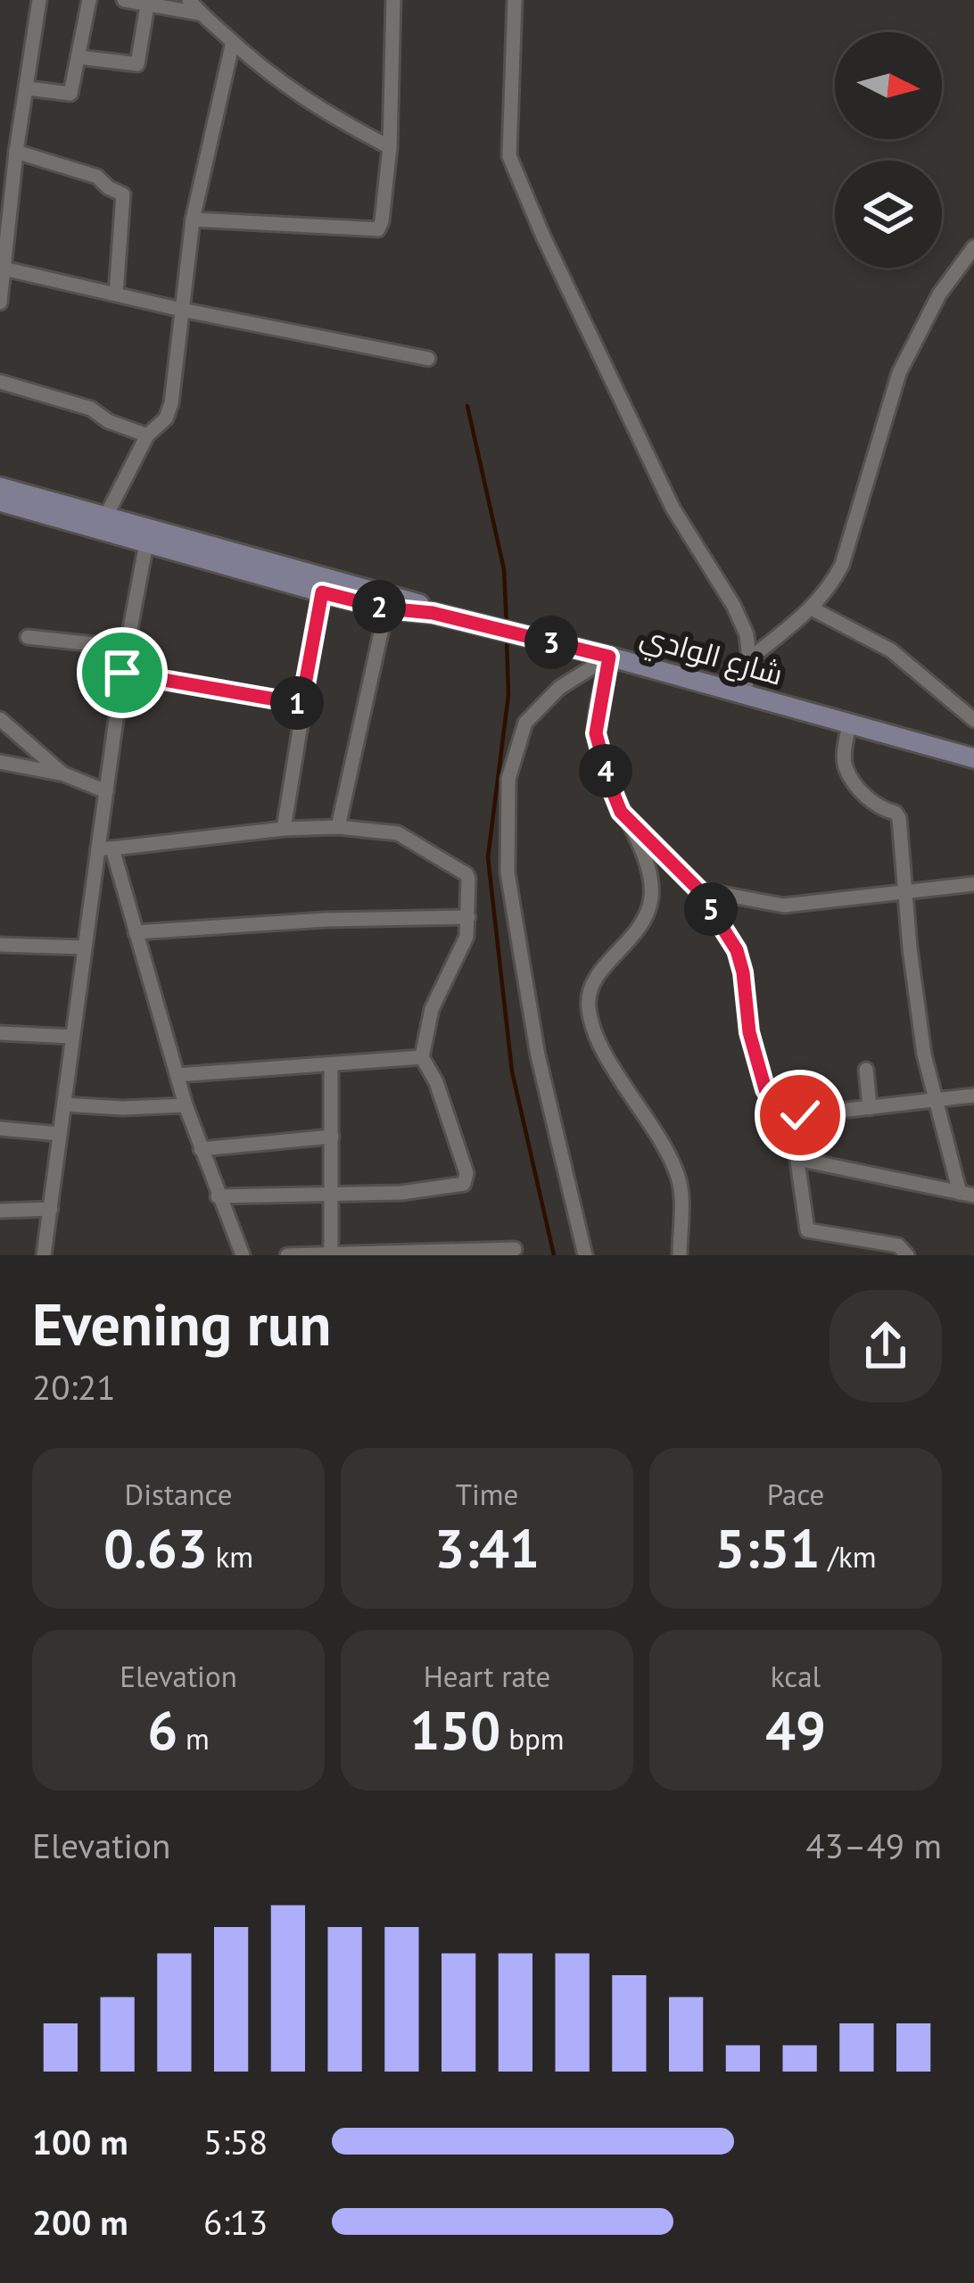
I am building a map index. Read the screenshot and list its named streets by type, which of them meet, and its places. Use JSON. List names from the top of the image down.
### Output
{
  "streets": {
    "main road": ["شارع الوادي"]
  },
  "north": "right",
  "page": {
    "pins": [
      "2",
      "3",
      "1",
      "4",
      "5"
    ],
    "heading": ["Evening run", "20:21"],
    "stats": [
      ["Distance", "0.63 km"],
      ["Time", "3:41"],
      ["Pace", "5:51 /km"],
      ["Elevation", "6 m"],
      ["Heart rate", "150 bpm"],
      ["kcal", "49"]
    ],
    "chart": ["Elevation", "43–49 m"],
    "list": [
      {
        "name": "100 m",
        "note": "5:58"
      },
      {
        "name": "200 m",
        "note": "6:13"
      }
    ]
  }
}
